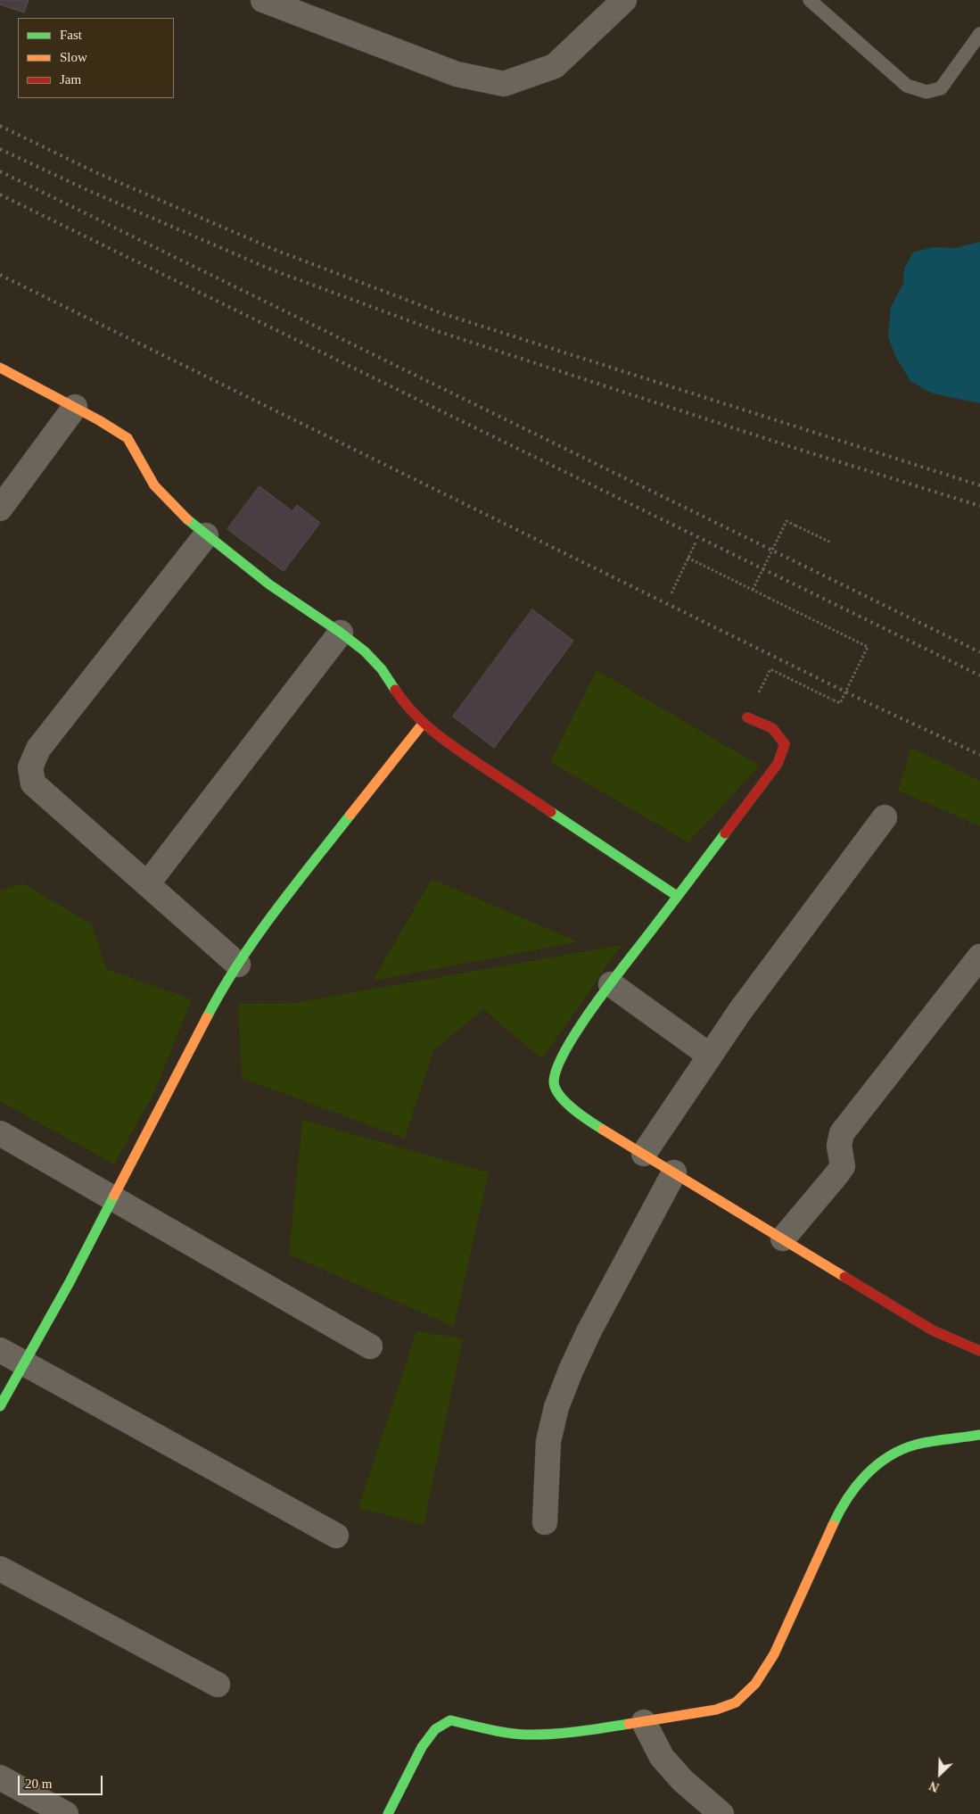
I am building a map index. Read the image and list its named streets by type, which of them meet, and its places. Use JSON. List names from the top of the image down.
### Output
{
  "legend": ["Fast", "Slow", "Jam"],
  "scale_bar": "20 m",
  "north": "bottom left"
}
